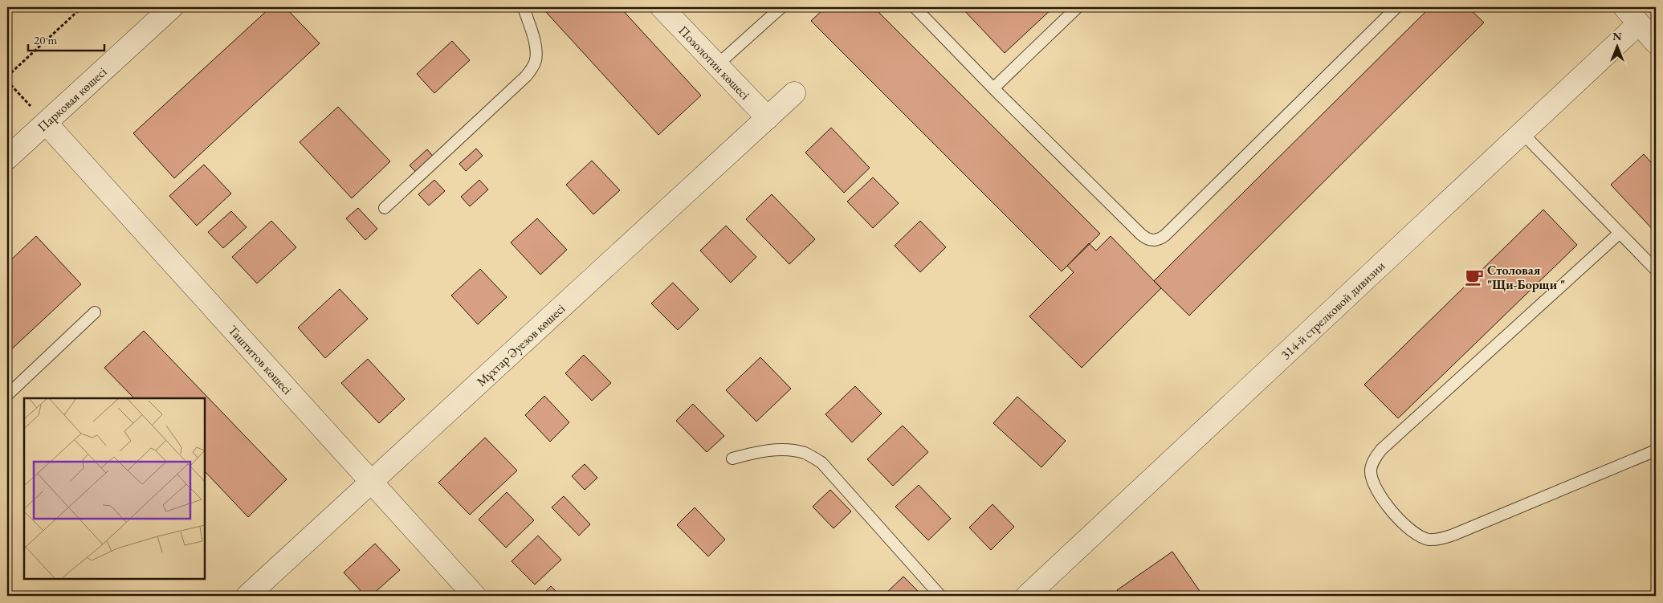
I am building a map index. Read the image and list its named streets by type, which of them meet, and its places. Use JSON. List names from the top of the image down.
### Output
{
  "streets": {
    "street": [
      "Позолотин көшесі",
      "Парковая көшесі",
      "314-й стрелковой дивизии",
      "Мұхтар Әуезов көшесі",
      "Таштитов көшесі"
    ]
  },
  "crossings": [
    ["Позолотин көшесі", "Мұхтар Әуезов көшесі"],
    ["Парковая көшесі", "Таштитов көшесі"],
    ["Мұхтар Әуезов көшесі", "Таштитов көшесі"]
  ],
  "places": {
    "cafe": ["Столовая \"Щи-Борщи \""]
  },
  "scale_bar": "20 m",
  "north": "top"
}
